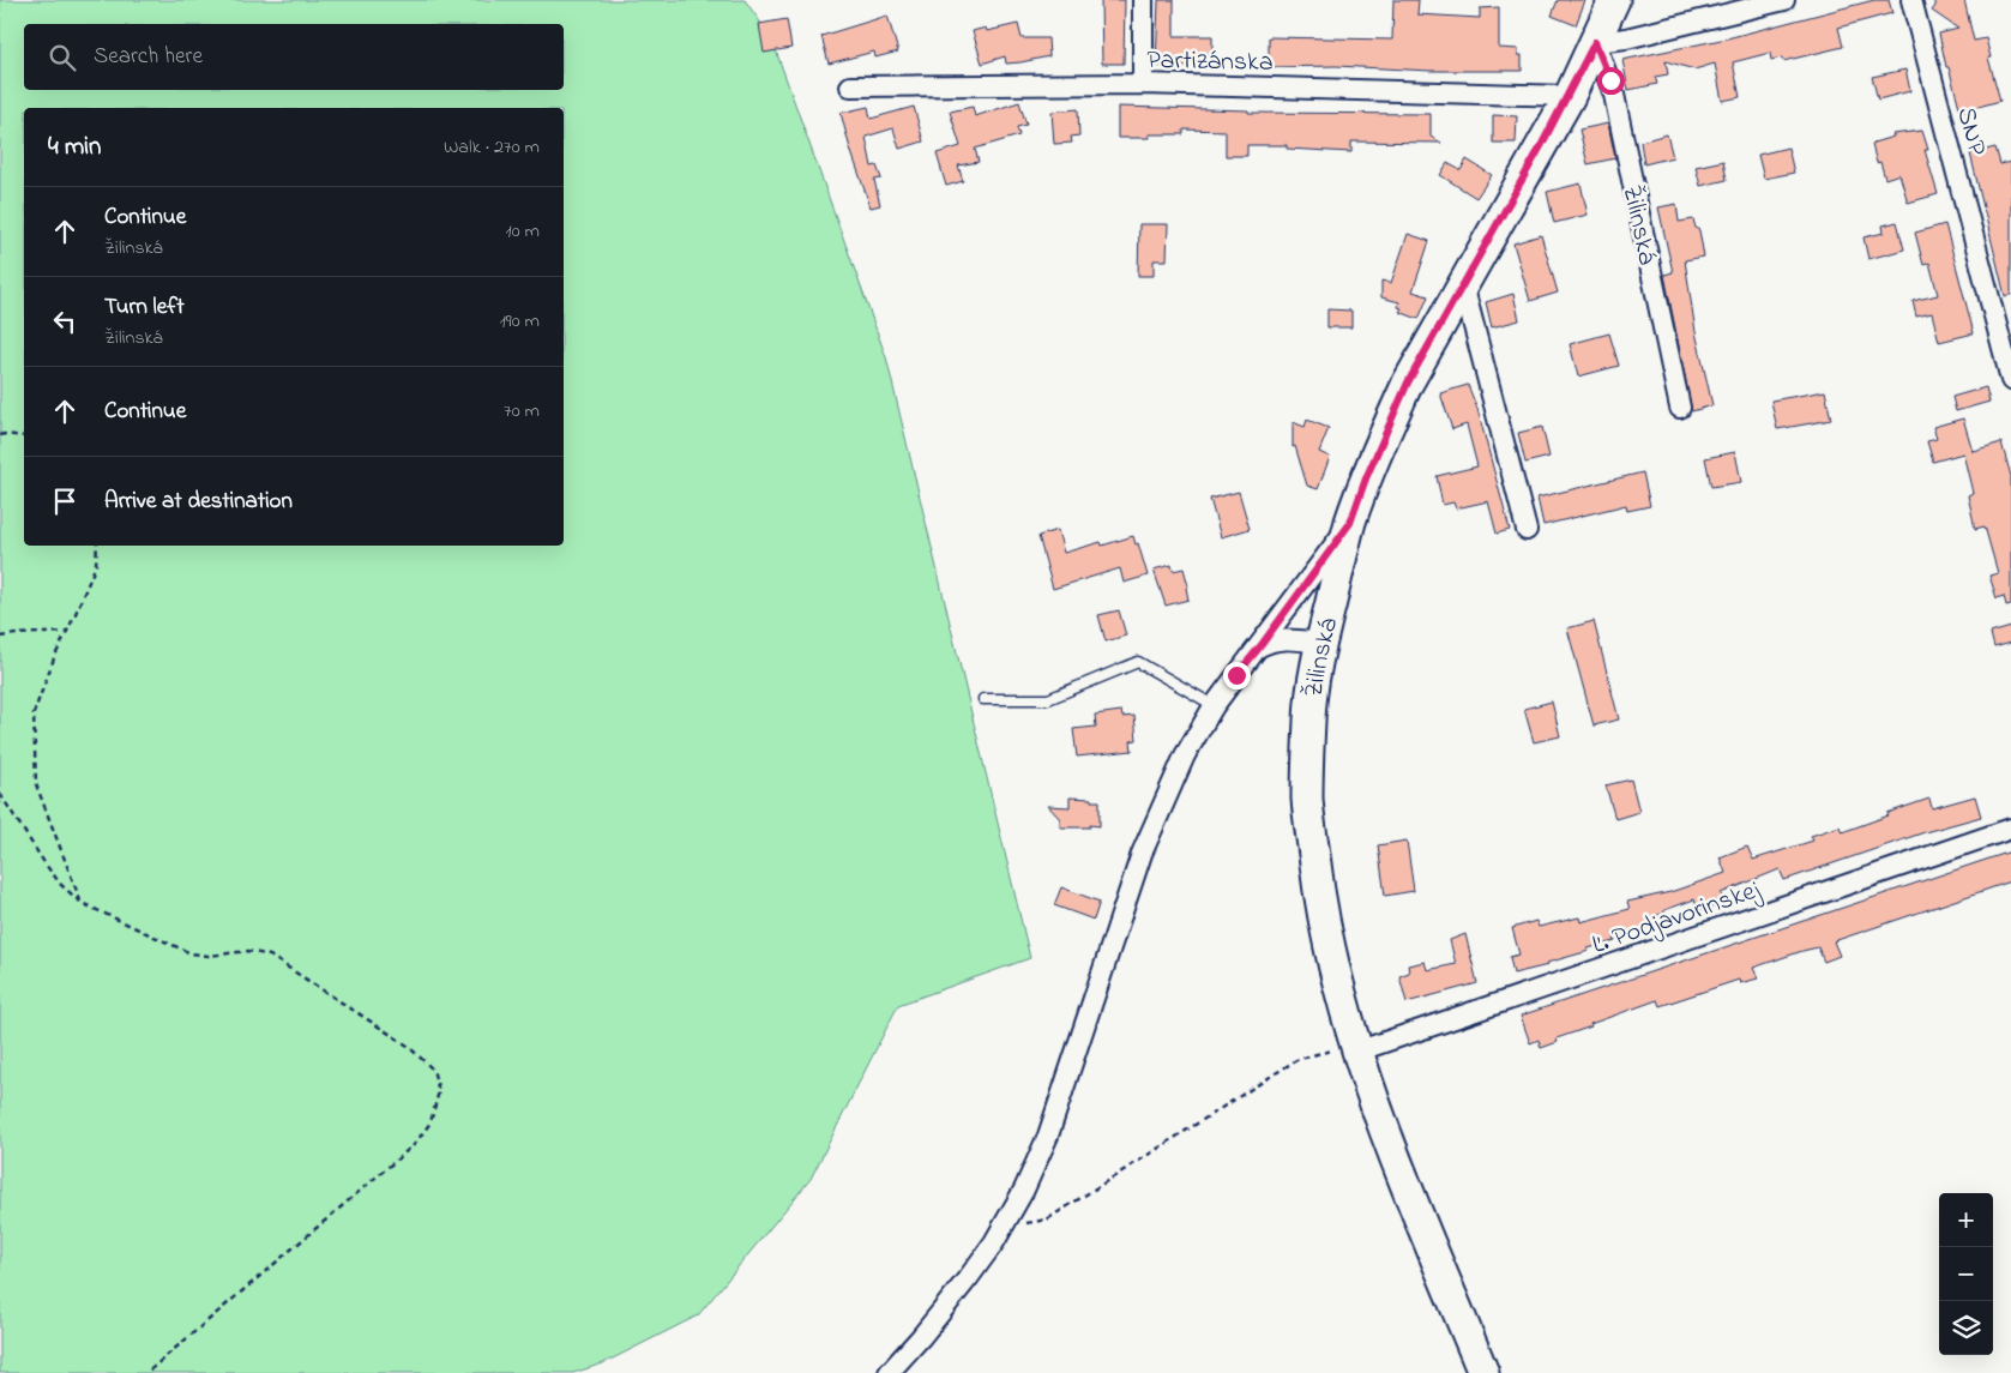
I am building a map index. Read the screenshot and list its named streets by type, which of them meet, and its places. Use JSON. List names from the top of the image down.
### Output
{
  "streets": {
    "main road": ["Žilinská"],
    "street": ["Partizánska", "SNP", "Ľ. Podjavorinskej"]
  },
  "crossings": [
    ["Partizánska", "Žilinská"],
    ["Žilinská", "Ľ. Podjavorinskej"]
  ],
  "page": {
    "search": "Search here",
    "heading": ["4 min", "Walk · 270 m"],
    "list": [
      ["Continue", "Žilinská", "10 m"],
      ["Turn left", "Žilinská", "190 m"],
      ["Continue", "70 m"],
      "Arrive at destination"
    ],
    "map_buttons": ["+", "−"]
  }
}
